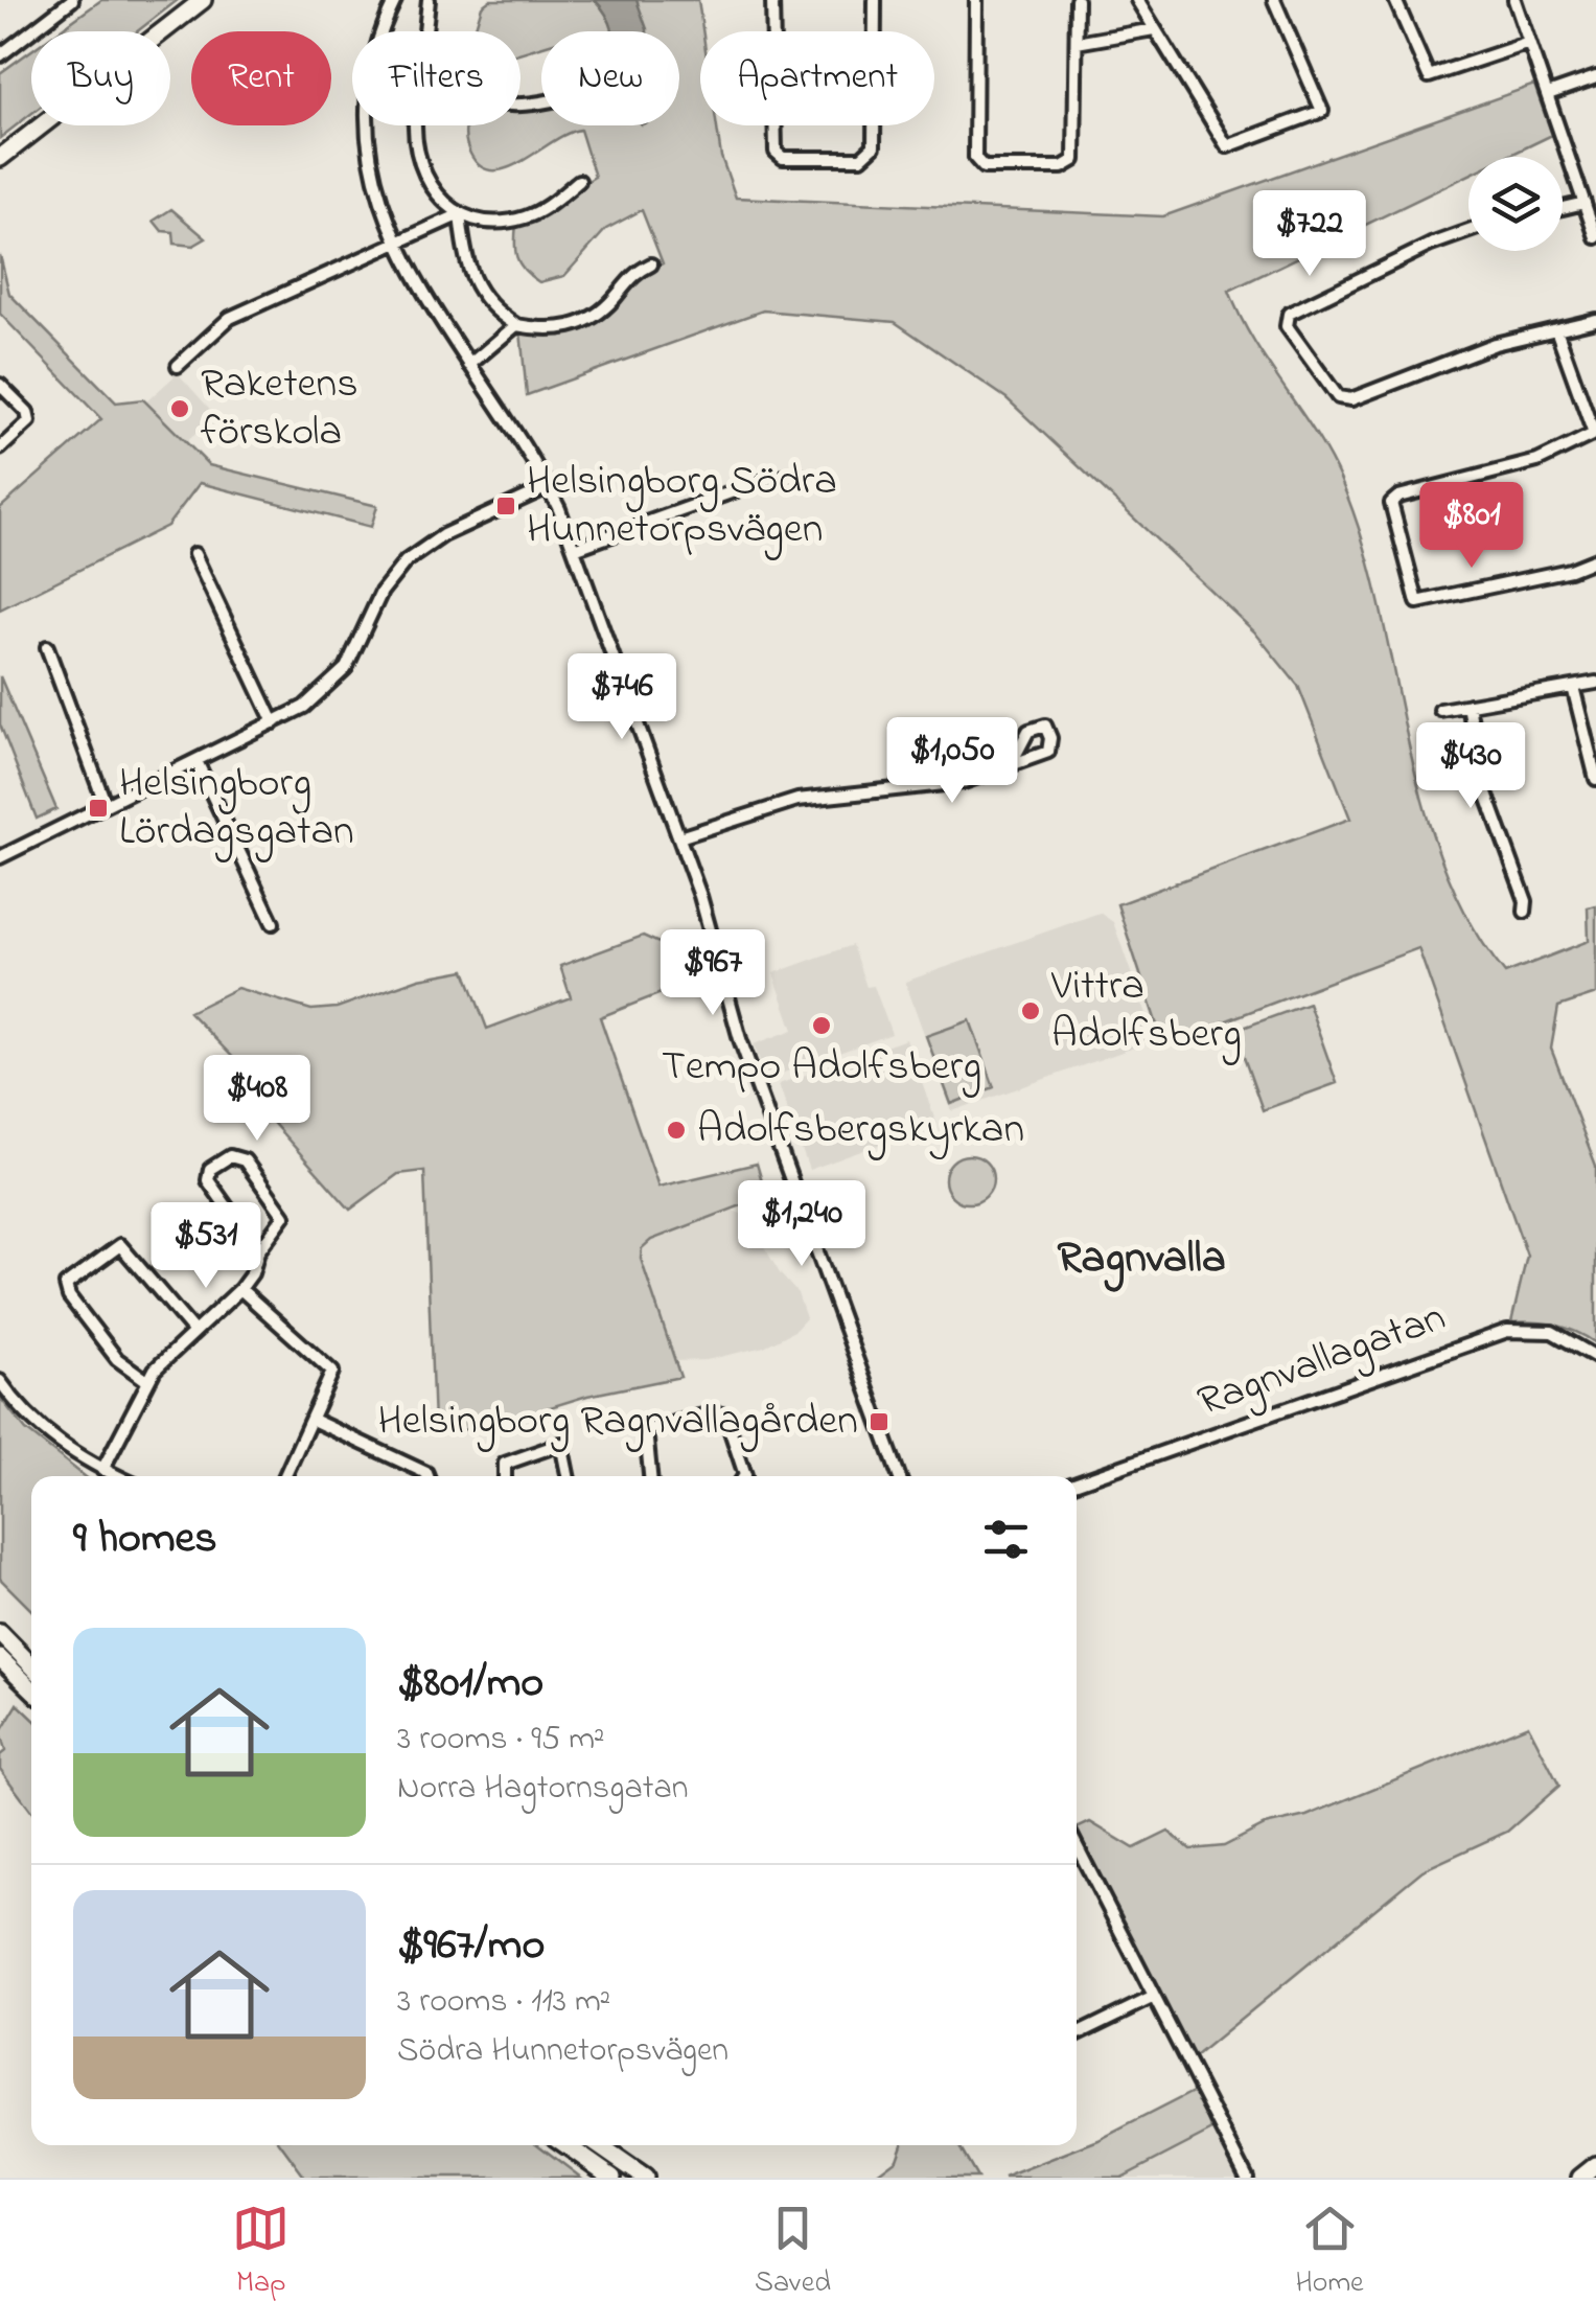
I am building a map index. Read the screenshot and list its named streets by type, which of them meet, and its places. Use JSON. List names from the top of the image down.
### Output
{
  "streets": {
    "street": ["Ragnvallagatan"]
  },
  "districts": ["Ragnvalla"],
  "places": {
    "other": [
      "Raketens förskola",
      "Vittra Adolfsberg",
      "Tempo Adolfsberg",
      "Adolfsbergskyrkan"
    ],
    "transit": ["Helsingborg Södra Hunnetorpsvägen", "Helsingborg Lördagsgatan", "Helsingborg Ragnvallagården"]
  },
  "page": {
    "chip": [
      "Buy",
      "Rent",
      "Filters",
      "New",
      "Apartment"
    ],
    "price": [
      "$722",
      "$801",
      "$746",
      "$1,050",
      "$430",
      "$967",
      "$408",
      "$1,240",
      "$531"
    ],
    "heading": "9 homes",
    "list": [
      {
        "name": "$801/mo",
        "note": "3 rooms · 95 m² · Norra Hagtornsgatan"
      },
      {
        "name": "$967/mo",
        "note": "3 rooms · 113 m² · Södra Hunnetorpsvägen"
      }
    ],
    "tabs": ["Map", "Saved", "Home"]
  }
}
